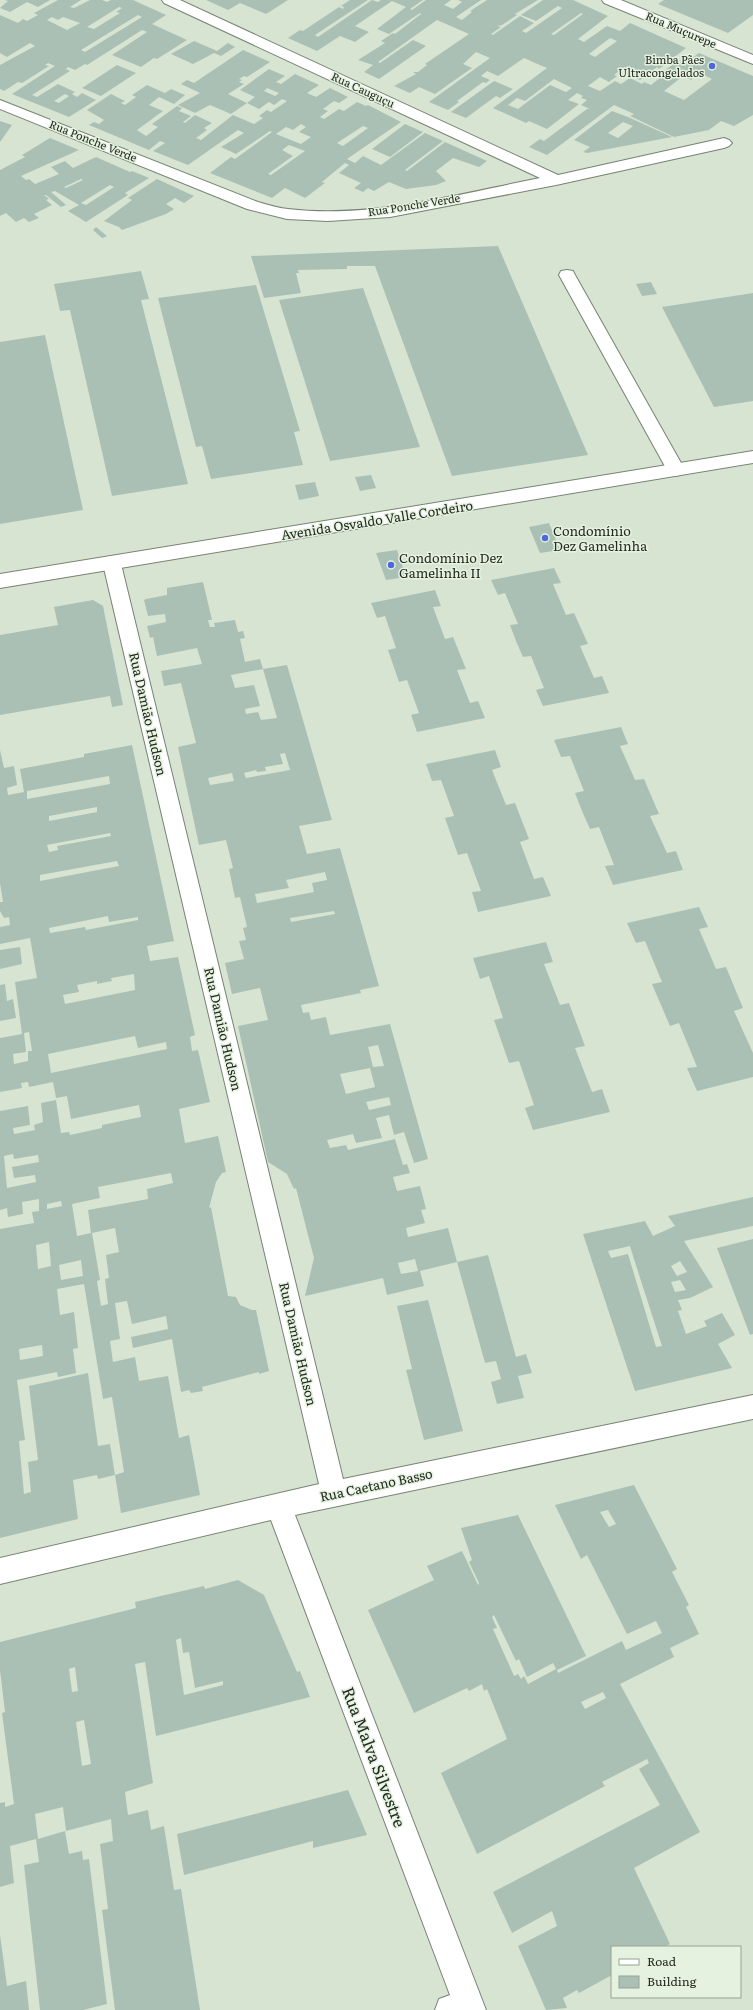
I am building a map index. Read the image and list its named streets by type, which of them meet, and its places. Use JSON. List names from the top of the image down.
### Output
{
  "streets": {
    "street": [
      "Rua Muçurepe",
      "Rua Cauguçu",
      "Rua Ponche Verde",
      "Avenida Osvaldo Valle Cordeiro",
      "Rua Damião Hudson",
      "Rua Caetano Basso",
      "Rua Malva Silvestre"
    ]
  },
  "crossings": [
    ["Rua Cauguçu", "Rua Ponche Verde"],
    ["Avenida Osvaldo Valle Cordeiro", "Rua Damião Hudson"],
    ["Rua Damião Hudson", "Rua Caetano Basso"],
    ["Rua Caetano Basso", "Rua Malva Silvestre"]
  ],
  "places": ["Bimba Pães Ultracongelados", "Condomínio Dez Gamelinha", "Condomínio Dez Gamelinha II"],
  "legend": ["Road", "Building"]
}
